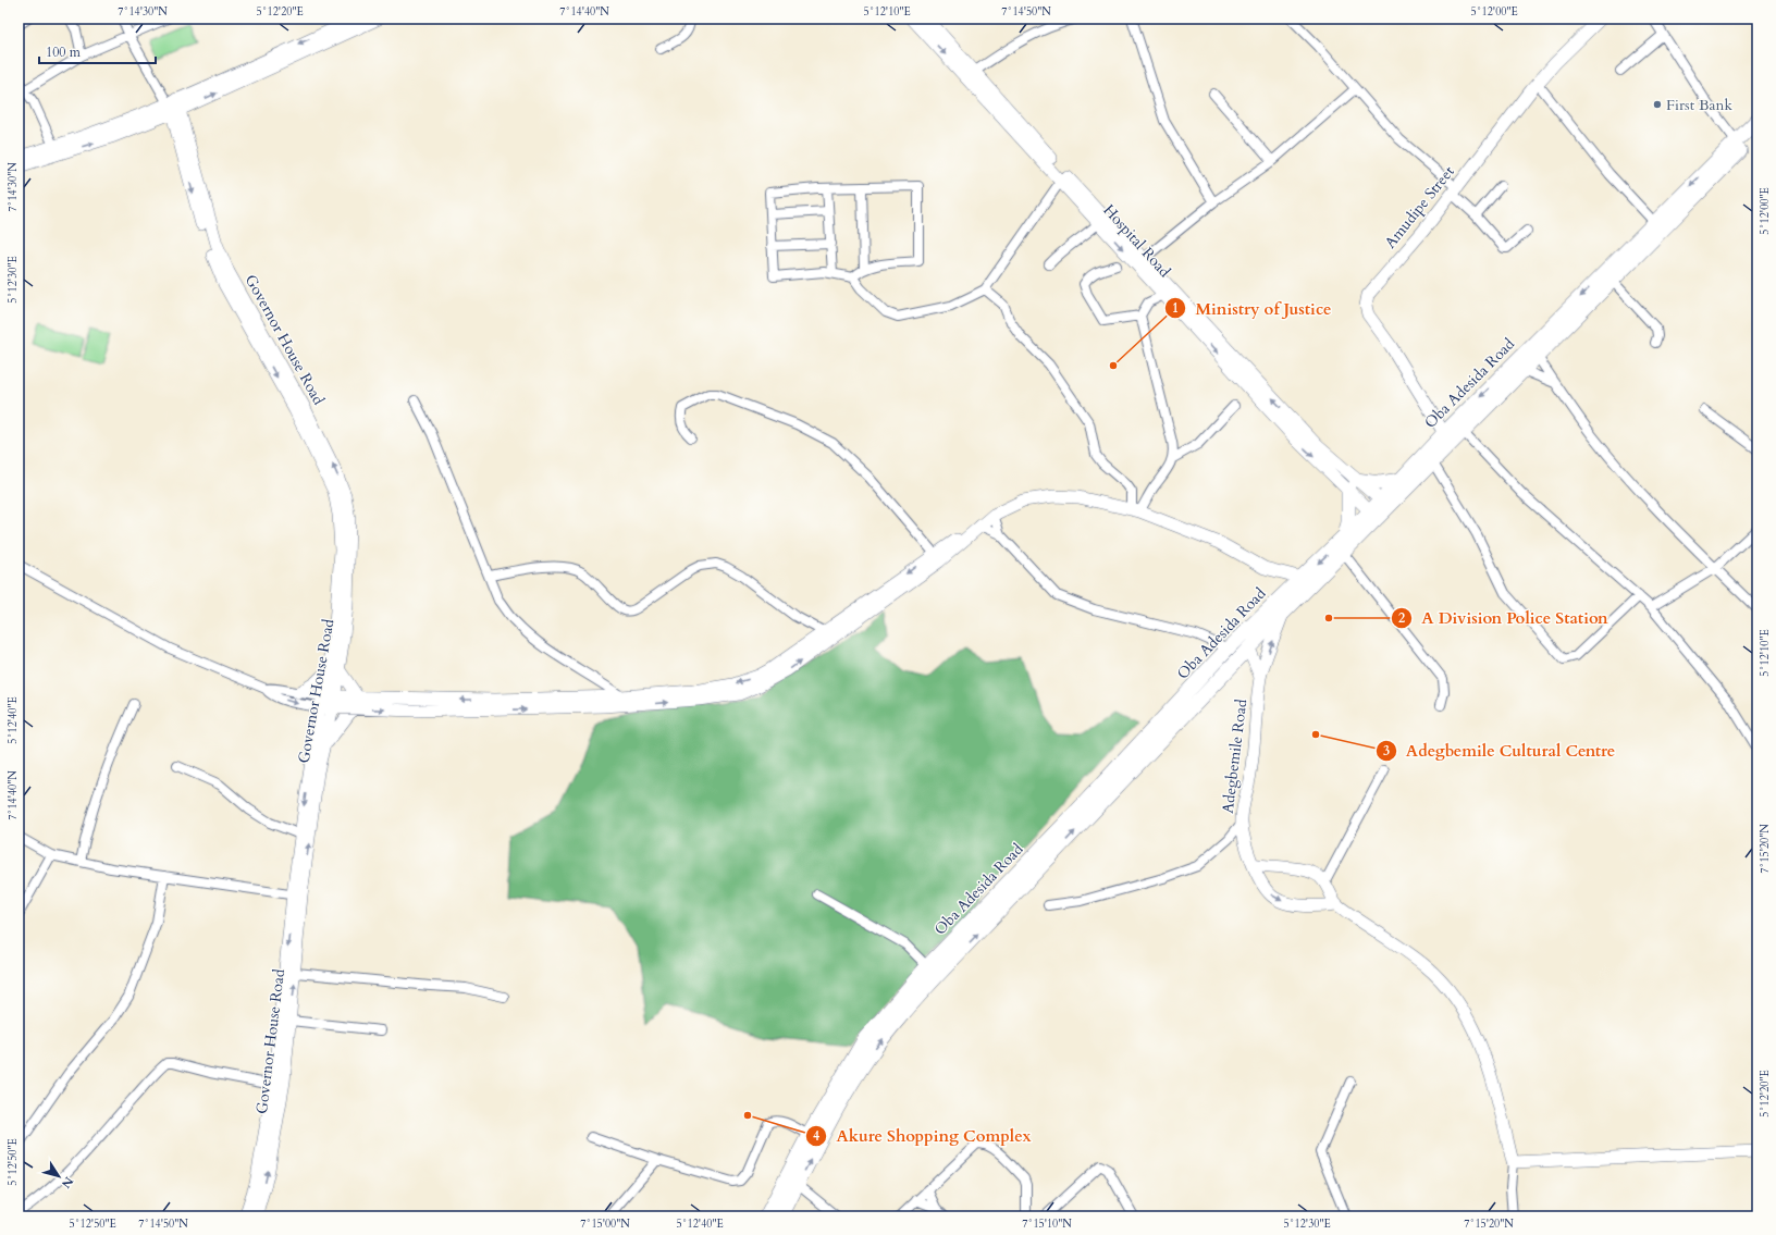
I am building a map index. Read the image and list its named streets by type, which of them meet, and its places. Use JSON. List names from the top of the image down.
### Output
{
  "streets": {
    "main road": ["Oba Adesida Road"],
    "street": [
      "Amudipe Street",
      "Hospital Road",
      "Governor House Road",
      "Adegbemile Road"
    ]
  },
  "crossings": [
    ["Amudipe Street", "Oba Adesida Road"],
    ["Hospital Road", "Oba Adesida Road"]
  ],
  "places": [
    "First Bank",
    "Ministry of Justice",
    "A Division Police Station",
    "Adegbemile Cultural Centre",
    "Akure Shopping Complex"
  ],
  "scale_bar": "100 m",
  "north": "bottom right",
  "coordinates": [
    "7°14'30\"N",
    "5°12'20\"E",
    "7°14'40\"N",
    "5°12'10\"E",
    "7°14'50\"N",
    "5°12'00\"E",
    "5°12'30\"E",
    "5°12'40\"E",
    "7°15'20\"N",
    "5°12'50\"E",
    "7°15'00\"N",
    "7°15'10\"N"
  ]
}
